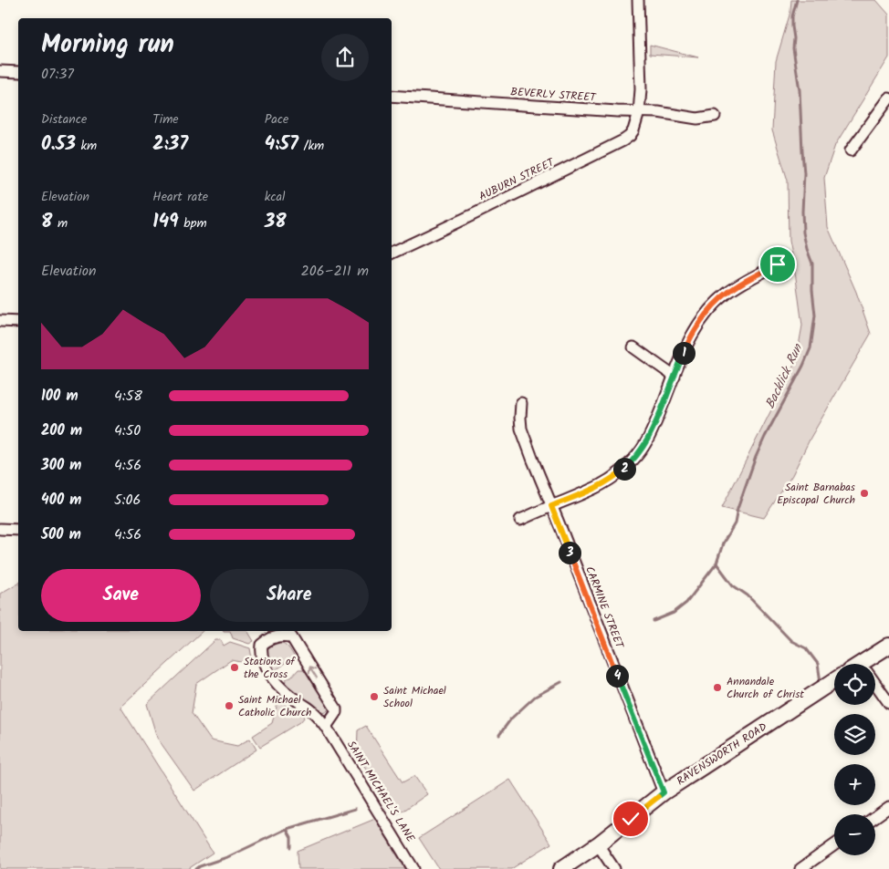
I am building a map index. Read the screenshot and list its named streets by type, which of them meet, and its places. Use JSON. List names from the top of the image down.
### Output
{
  "streets": {
    "main road": ["RAVENSWORTH ROAD"],
    "street": [
      "BEVERLY STREET",
      "AUBURN STREET",
      "CARMINE STREET",
      "SAINT MICHAEL'S LANE"
    ]
  },
  "crossings": [
    ["BEVERLY STREET", "AUBURN STREET"],
    ["CARMINE STREET", "RAVENSWORTH ROAD"]
  ],
  "water": ["Backlick Run"],
  "places": [
    "Saint Barnabas Episcopal Church",
    "Stations of the Cross",
    "Annandale Church of Christ",
    "Saint Michael School",
    "Saint Michael Catholic Church"
  ],
  "page": {
    "heading": ["Morning run", "07:37"],
    "stats": [
      ["Distance", "0.53 km"],
      ["Time", "2:37"],
      ["Pace", "4:57 /km"],
      ["Elevation", "8 m"],
      ["Heart rate", "149 bpm"],
      ["kcal", "38"]
    ],
    "chart": ["Elevation", "206–211 m"],
    "pins": [
      "1",
      "2",
      "3",
      "4"
    ],
    "list": [
      {
        "name": "100 m",
        "note": "4:58"
      },
      {
        "name": "200 m",
        "note": "4:50"
      },
      {
        "name": "300 m",
        "note": "4:56"
      },
      {
        "name": "400 m",
        "note": "5:06"
      },
      {
        "name": "500 m",
        "note": "4:56"
      }
    ],
    "buttons": ["Save", "Share"],
    "map_buttons": ["+", "−"]
  }
}
